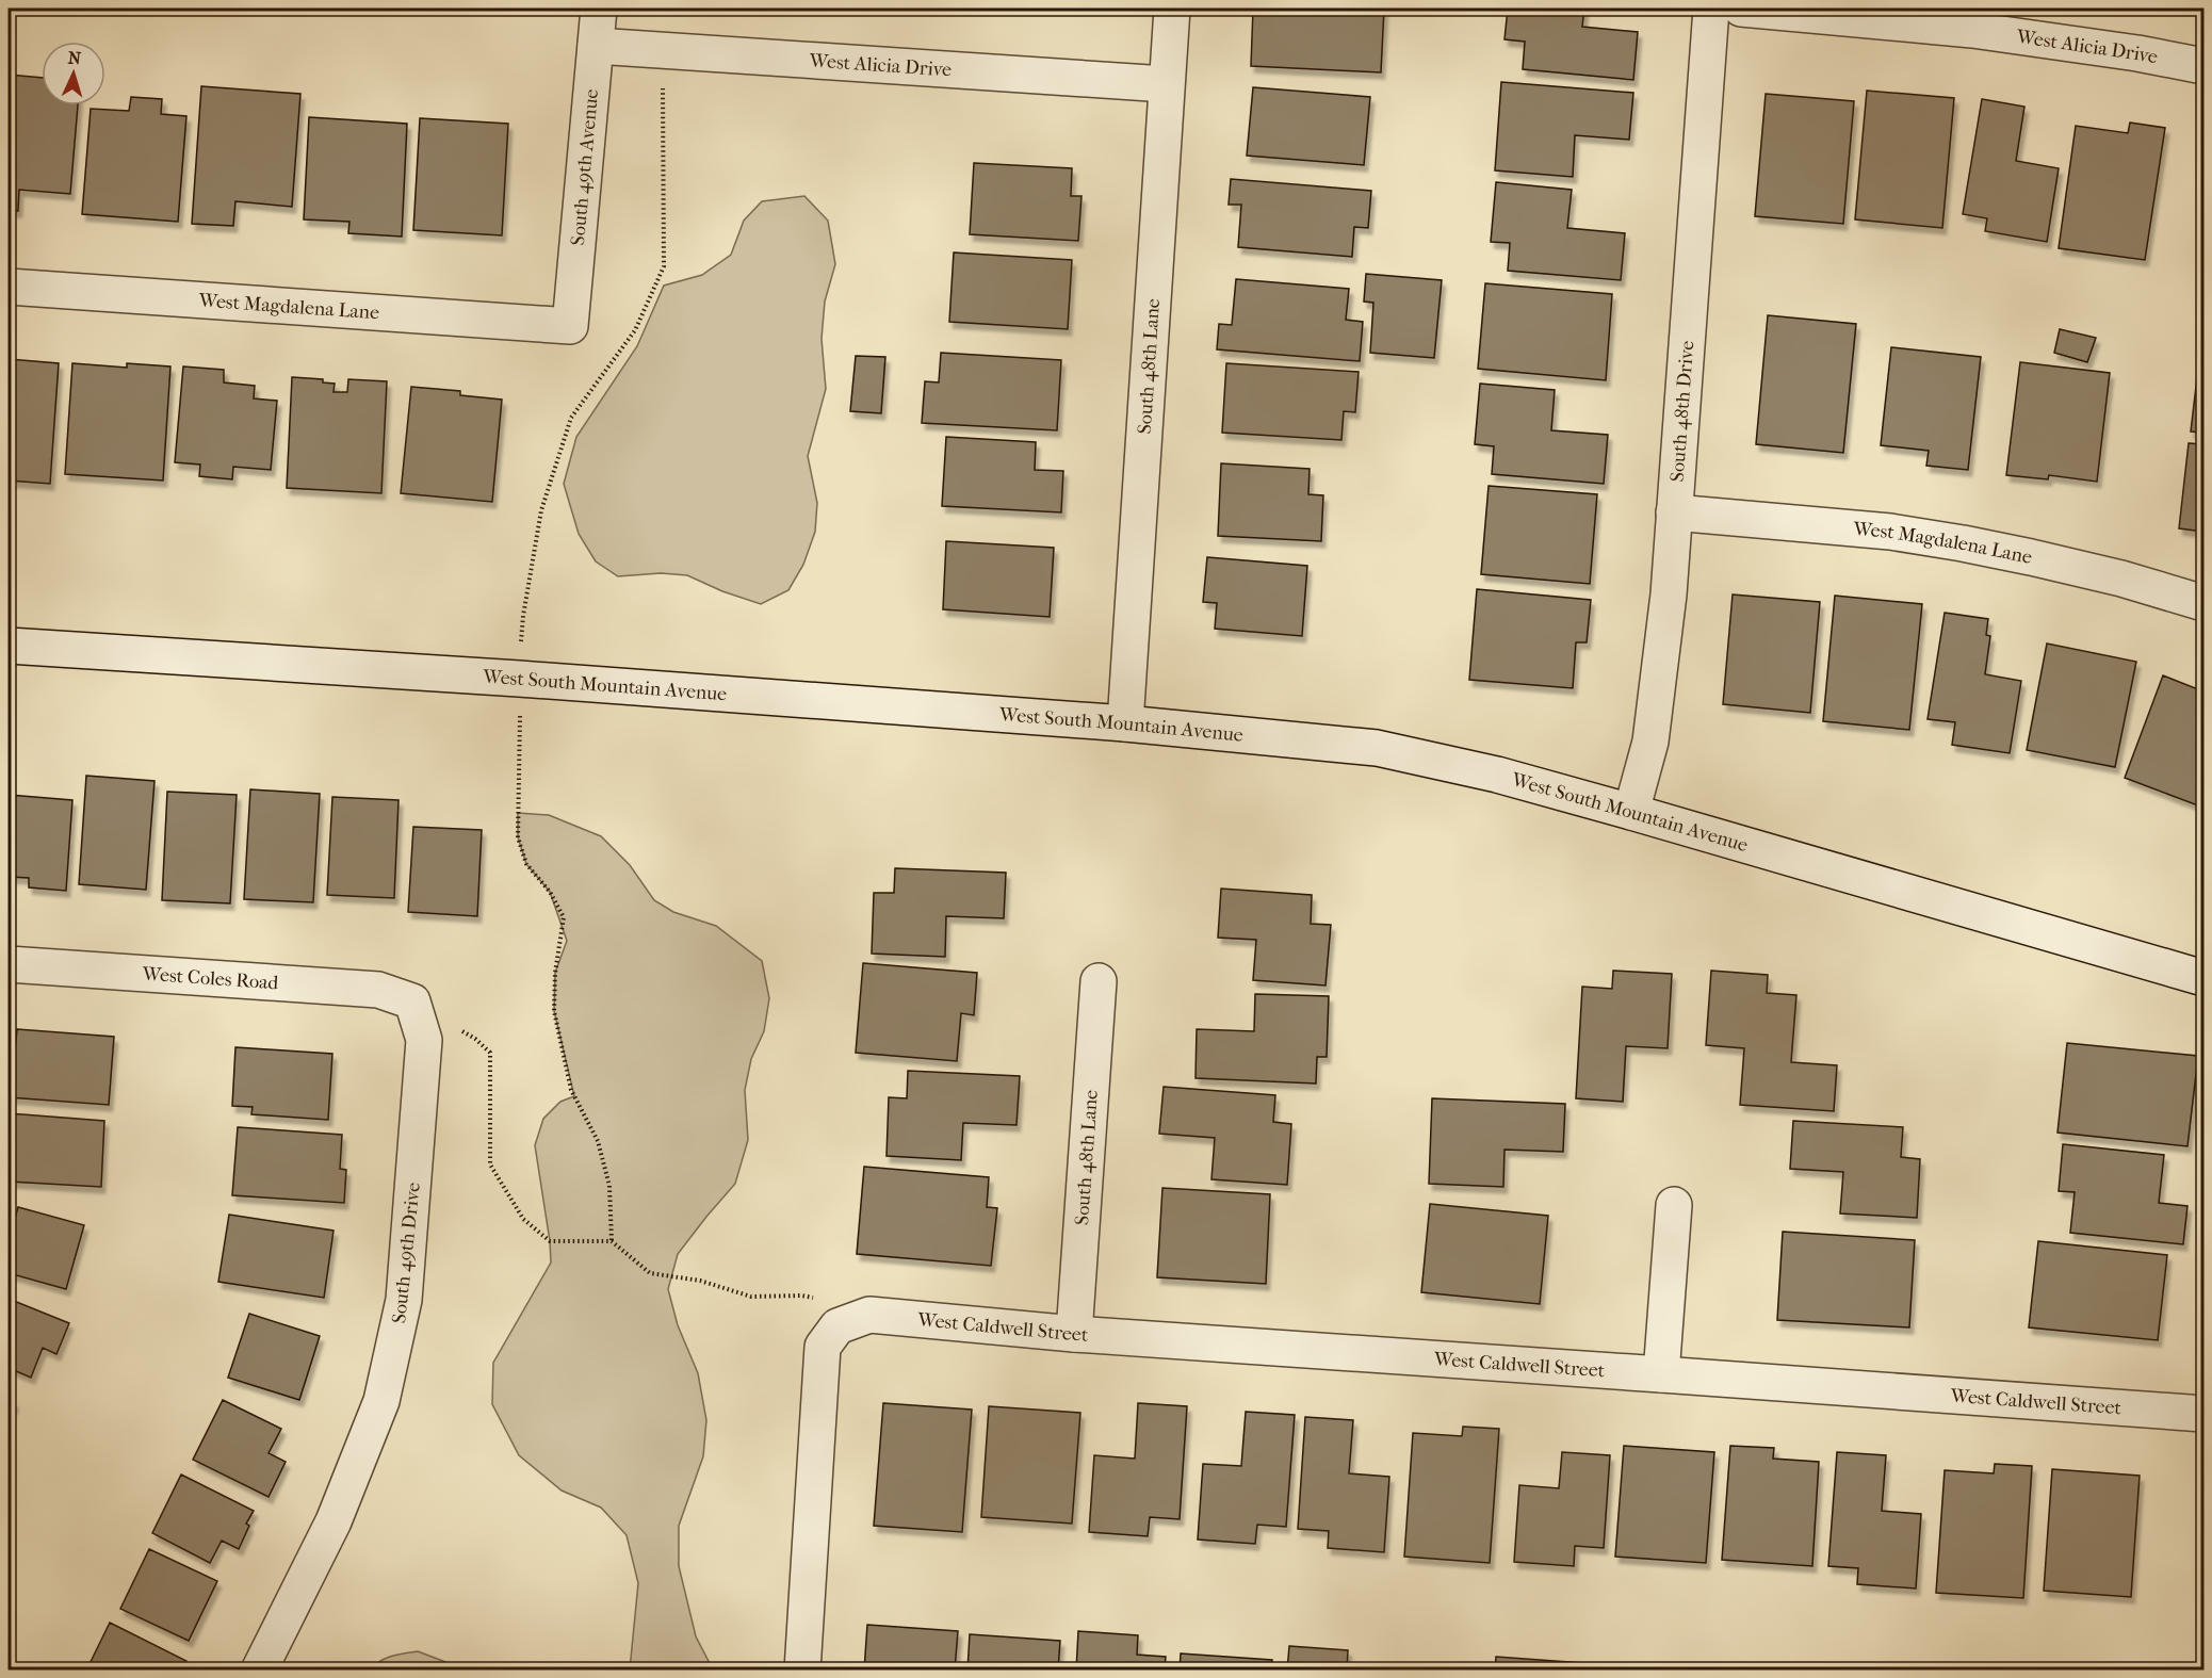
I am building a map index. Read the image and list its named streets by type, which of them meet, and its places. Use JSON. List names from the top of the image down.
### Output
{
  "streets": {
    "street": [
      "West Alicia Drive",
      "South 49th Avenue",
      "West Magdalena Lane",
      "South 48th Lane",
      "South 48th Drive",
      "West South Mountain Avenue",
      "West Coles Road",
      "South 49th Drive",
      "West Caldwell Street"
    ]
  },
  "crossings": [
    ["West Alicia Drive", "South 49th Avenue"],
    ["West Alicia Drive", "South 48th Lane"],
    ["South 49th Avenue", "West Magdalena Lane"],
    ["West Magdalena Lane", "South 48th Drive"],
    ["South 48th Lane", "West South Mountain Avenue"],
    ["South 48th Lane", "West Caldwell Street"],
    ["South 48th Drive", "West South Mountain Avenue"],
    ["West Coles Road", "South 49th Drive"]
  ],
  "north": "top"
}
